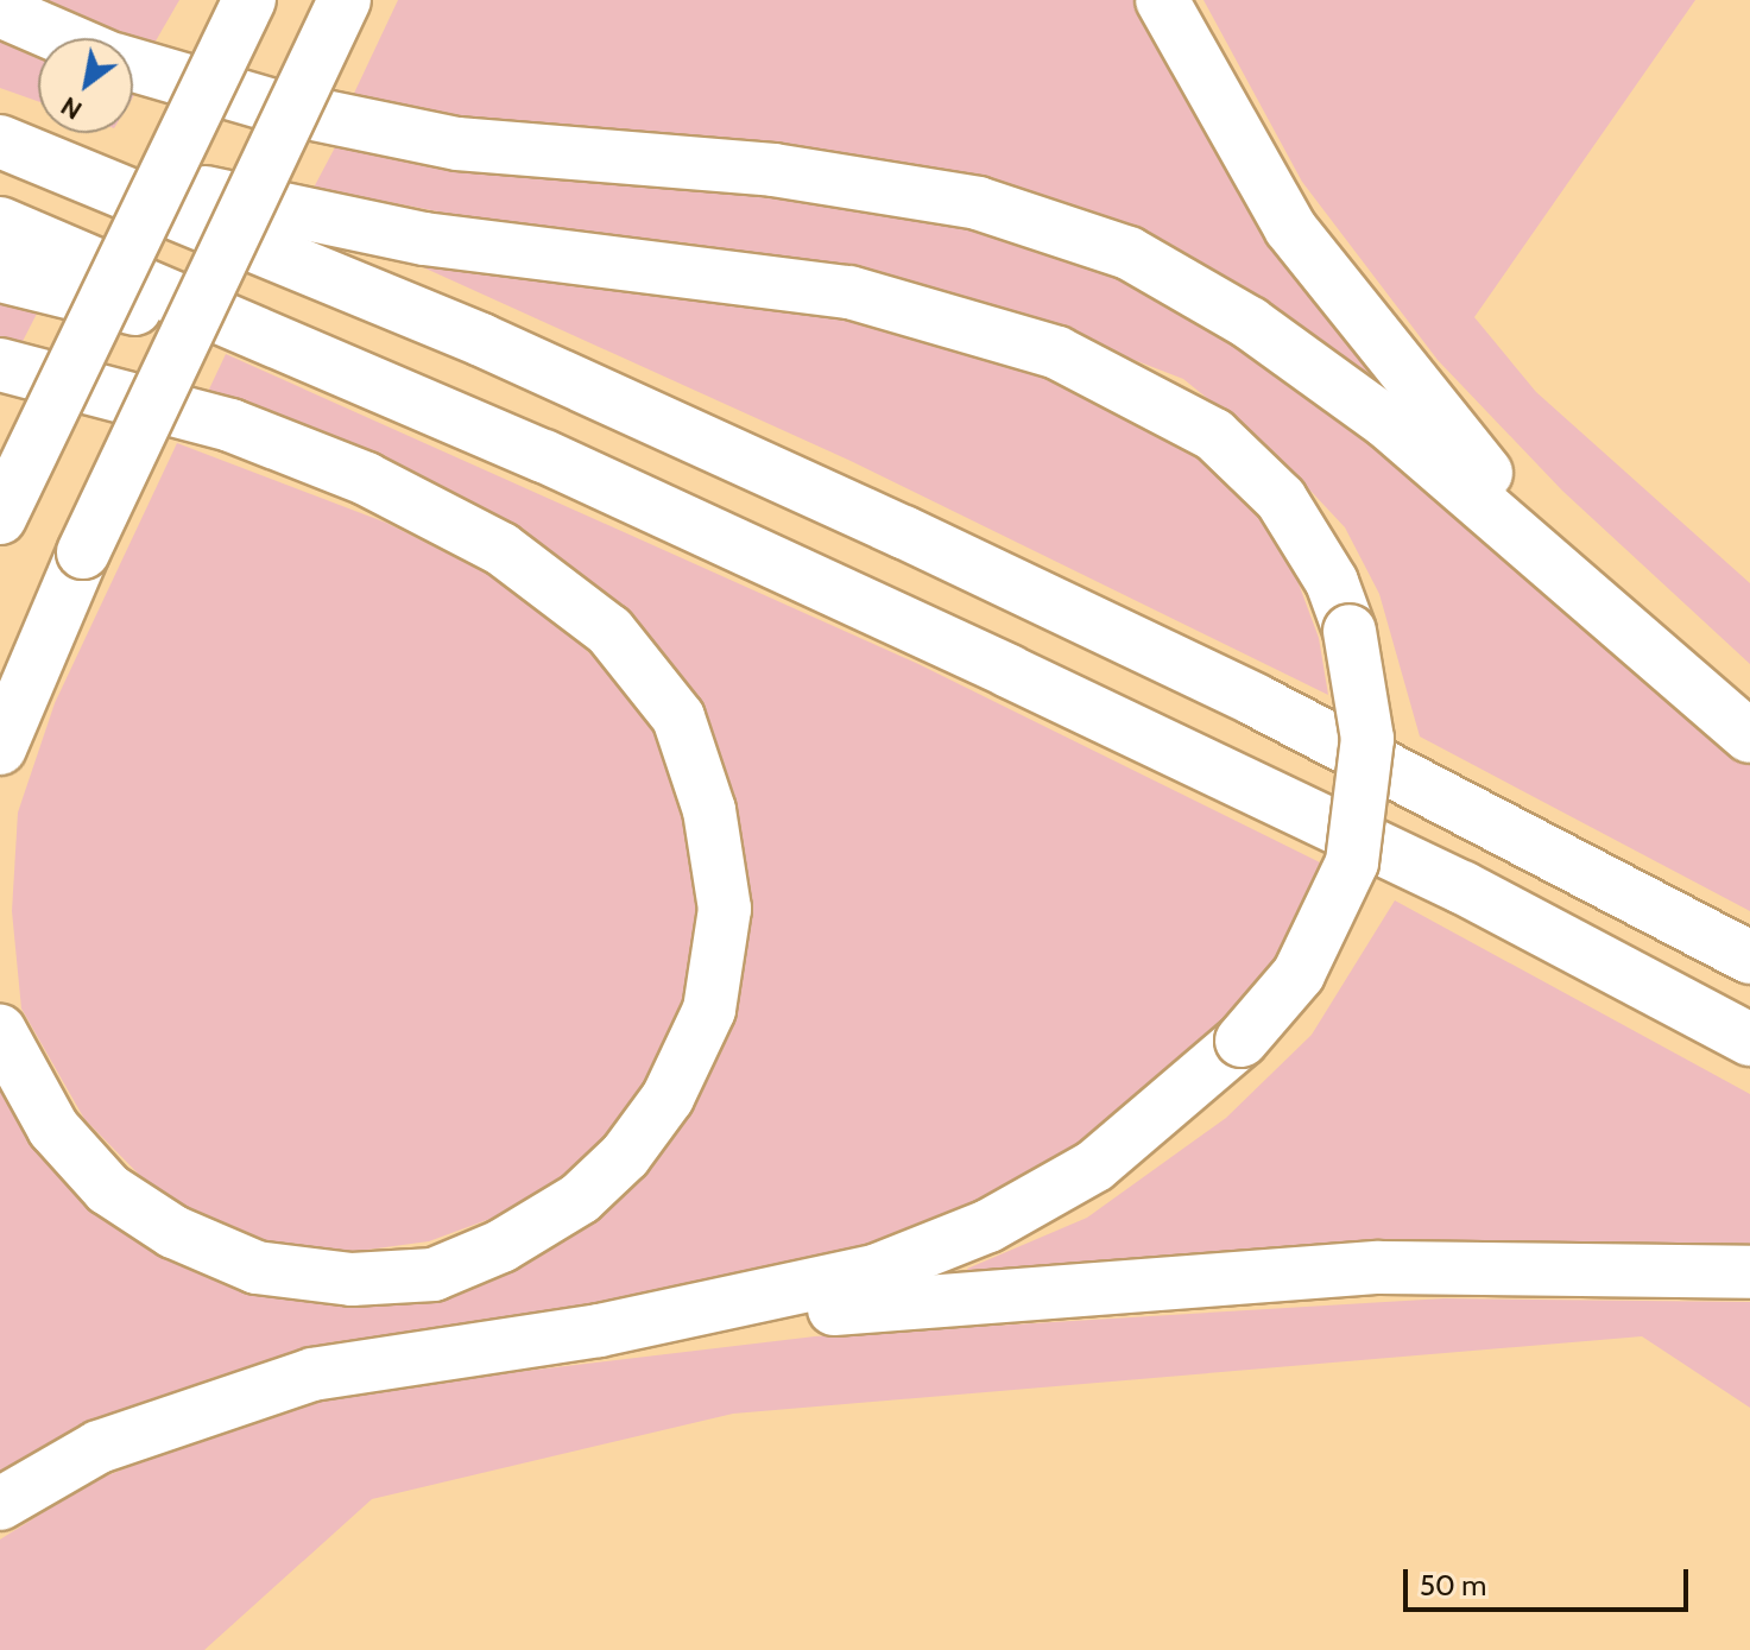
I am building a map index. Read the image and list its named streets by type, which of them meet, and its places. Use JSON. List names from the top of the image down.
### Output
{
  "scale_bar": "50 m",
  "north": "bottom left"
}
